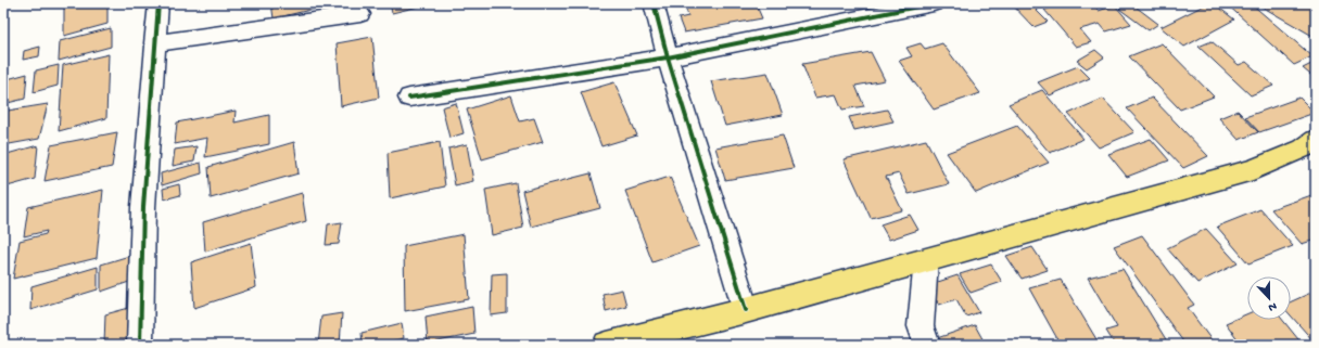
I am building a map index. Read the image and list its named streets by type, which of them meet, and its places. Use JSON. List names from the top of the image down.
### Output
{
  "north": "bottom"
}
